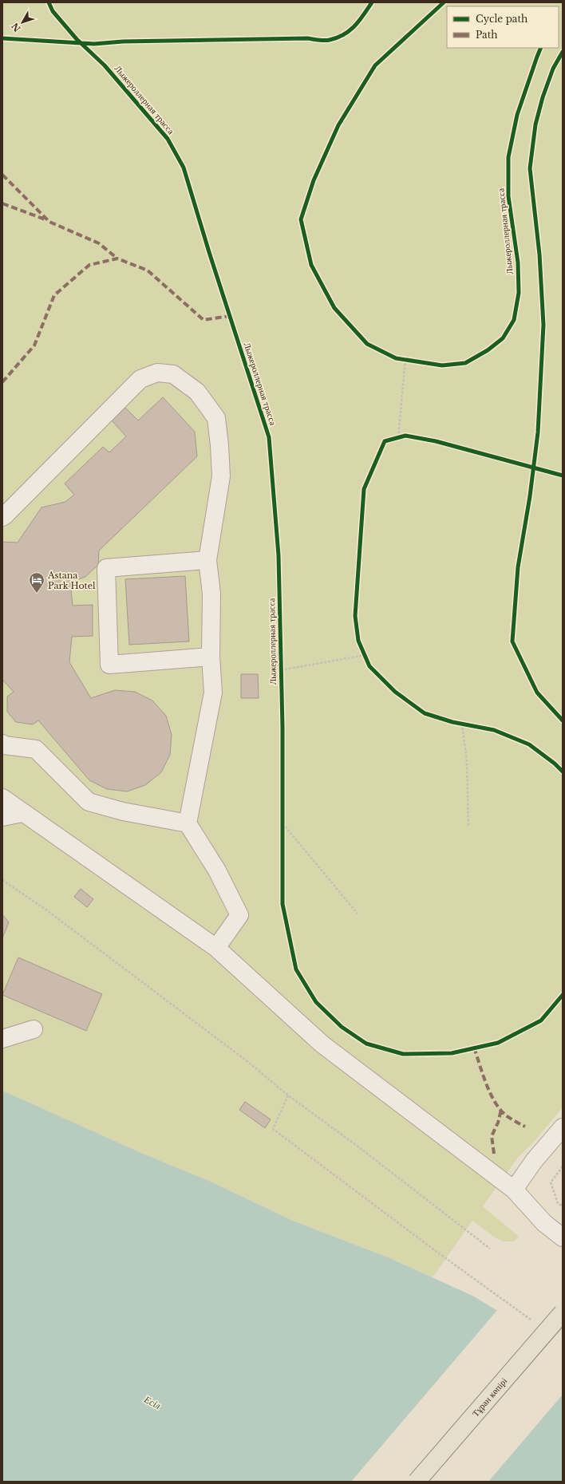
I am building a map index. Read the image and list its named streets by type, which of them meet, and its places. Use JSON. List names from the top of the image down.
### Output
{
  "streets": {
    "main road": ["Тұран көпірі"],
    "cycle path": ["Лыжероллерная трасса"]
  },
  "water": ["Есіл"],
  "places": {
    "hotel": ["Astana Park Hotel"]
  },
  "legend": ["Cycle path", "Path"],
  "north": "bottom left"
}
